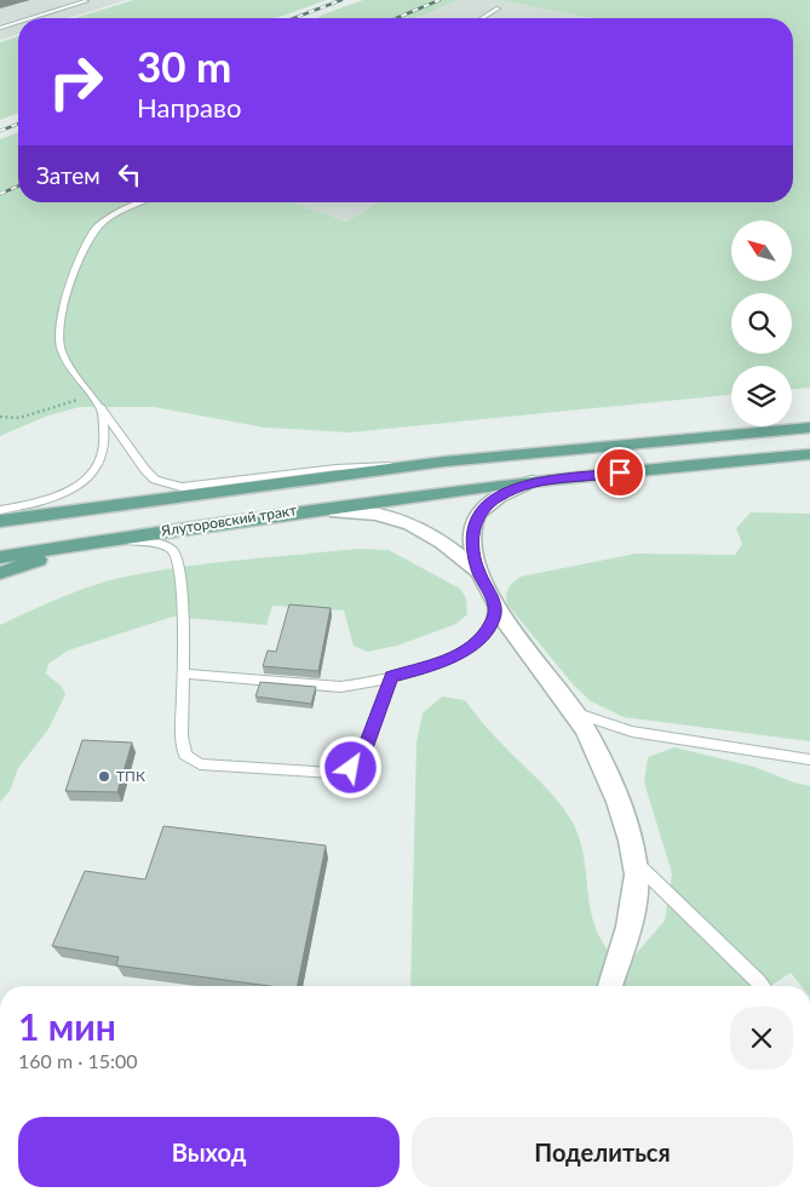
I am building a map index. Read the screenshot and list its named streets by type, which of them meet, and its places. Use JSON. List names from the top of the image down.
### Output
{
  "streets": {
    "main road": ["Ялуторовский тракт"]
  },
  "places": ["ТПК"],
  "north": "top left",
  "page": {
    "turn": ["30 m", "Направо"],
    "then": "Затем",
    "heading": ["1 мин", "160 m · 15:00"],
    "buttons": ["Выход", "Поделиться"]
  }
}
